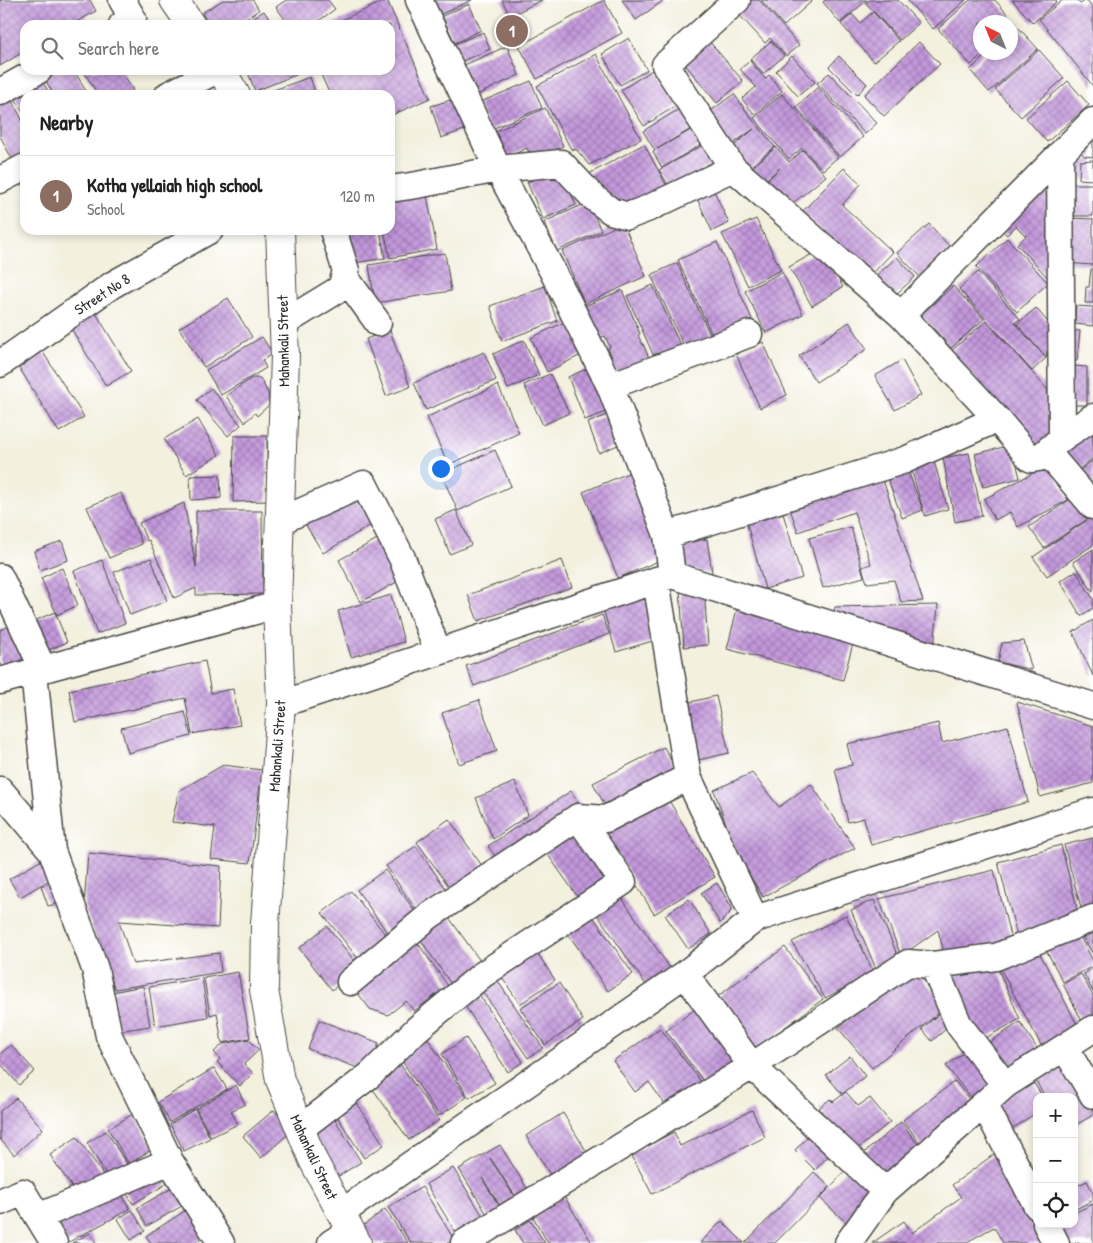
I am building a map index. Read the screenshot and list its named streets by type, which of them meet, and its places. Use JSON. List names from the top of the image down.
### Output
{
  "streets": {
    "street": ["Street No 8", "Mahankali Street"]
  },
  "north": "top left",
  "page": {
    "pins": "1",
    "search": "Search here",
    "heading": "Nearby",
    "list": [
      {
        "mark": "1",
        "name": "Kotha yellaiah high school",
        "note": "School",
        "value": "120 m"
      }
    ],
    "map_buttons": ["+", "−"]
  }
}
